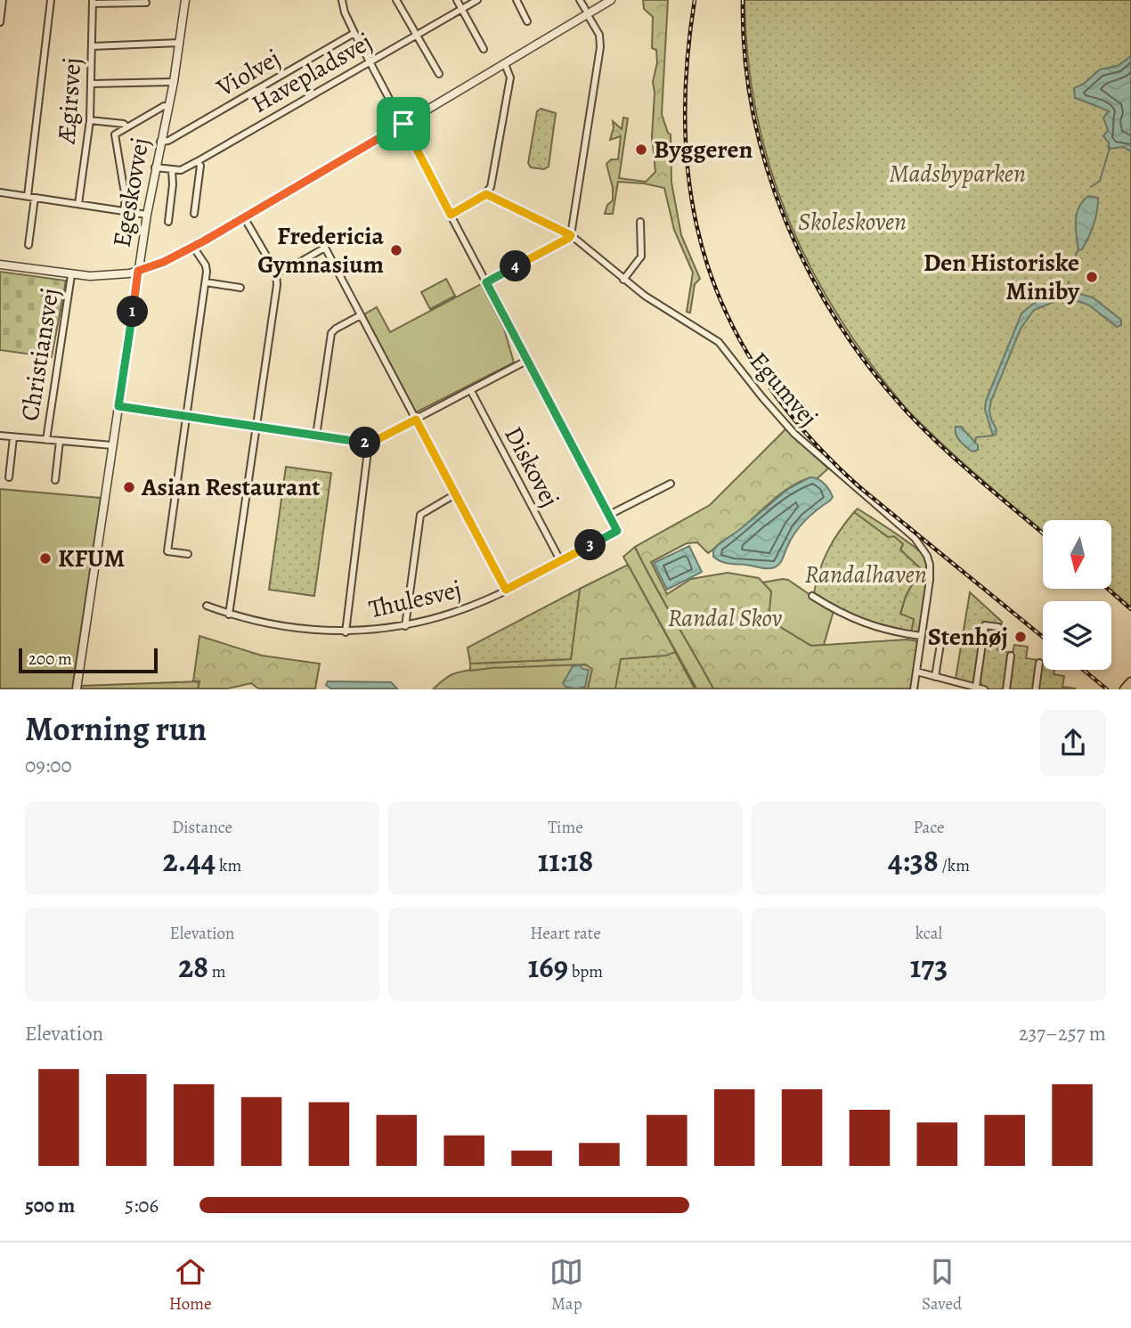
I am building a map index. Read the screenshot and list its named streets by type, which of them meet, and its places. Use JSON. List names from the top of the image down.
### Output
{
  "streets": {
    "street": [
      "Violvej",
      "Havepladsvej",
      "Ægirsvej",
      "Egeskovvej",
      "Christiansvej",
      "Egumvej",
      "Diskovej",
      "Thulesvej"
    ]
  },
  "crossings": [
    ["Violvej", "Egeskovvej"],
    ["Havepladsvej", "Egeskovvej"],
    ["Diskovej", "Thulesvej"]
  ],
  "parks": [
    "Madsbyparken",
    "Skoleskoven",
    "Randalhaven",
    "Randal Skov"
  ],
  "places": [
    "Byggeren",
    "Fredericia Gymnasium",
    "Den Historiske Miniby",
    "Asian Restaurant",
    "KFUM",
    "Stenhøj"
  ],
  "scale_bar": "200 m",
  "north": "bottom",
  "page": {
    "pins": [
      "4",
      "1",
      "2",
      "3"
    ],
    "scale": "200 m",
    "heading": ["Morning run", "09:00"],
    "stats": [
      ["Distance", "2.44 km"],
      ["Time", "11:18"],
      ["Pace", "4:38 /km"],
      ["Elevation", "28 m"],
      ["Heart rate", "169 bpm"],
      ["kcal", "173"]
    ],
    "chart": ["Elevation", "237–257 m"],
    "list": [
      {
        "name": "500 m",
        "note": "5:06"
      }
    ],
    "tabs": ["Home", "Map", "Saved"]
  }
}
